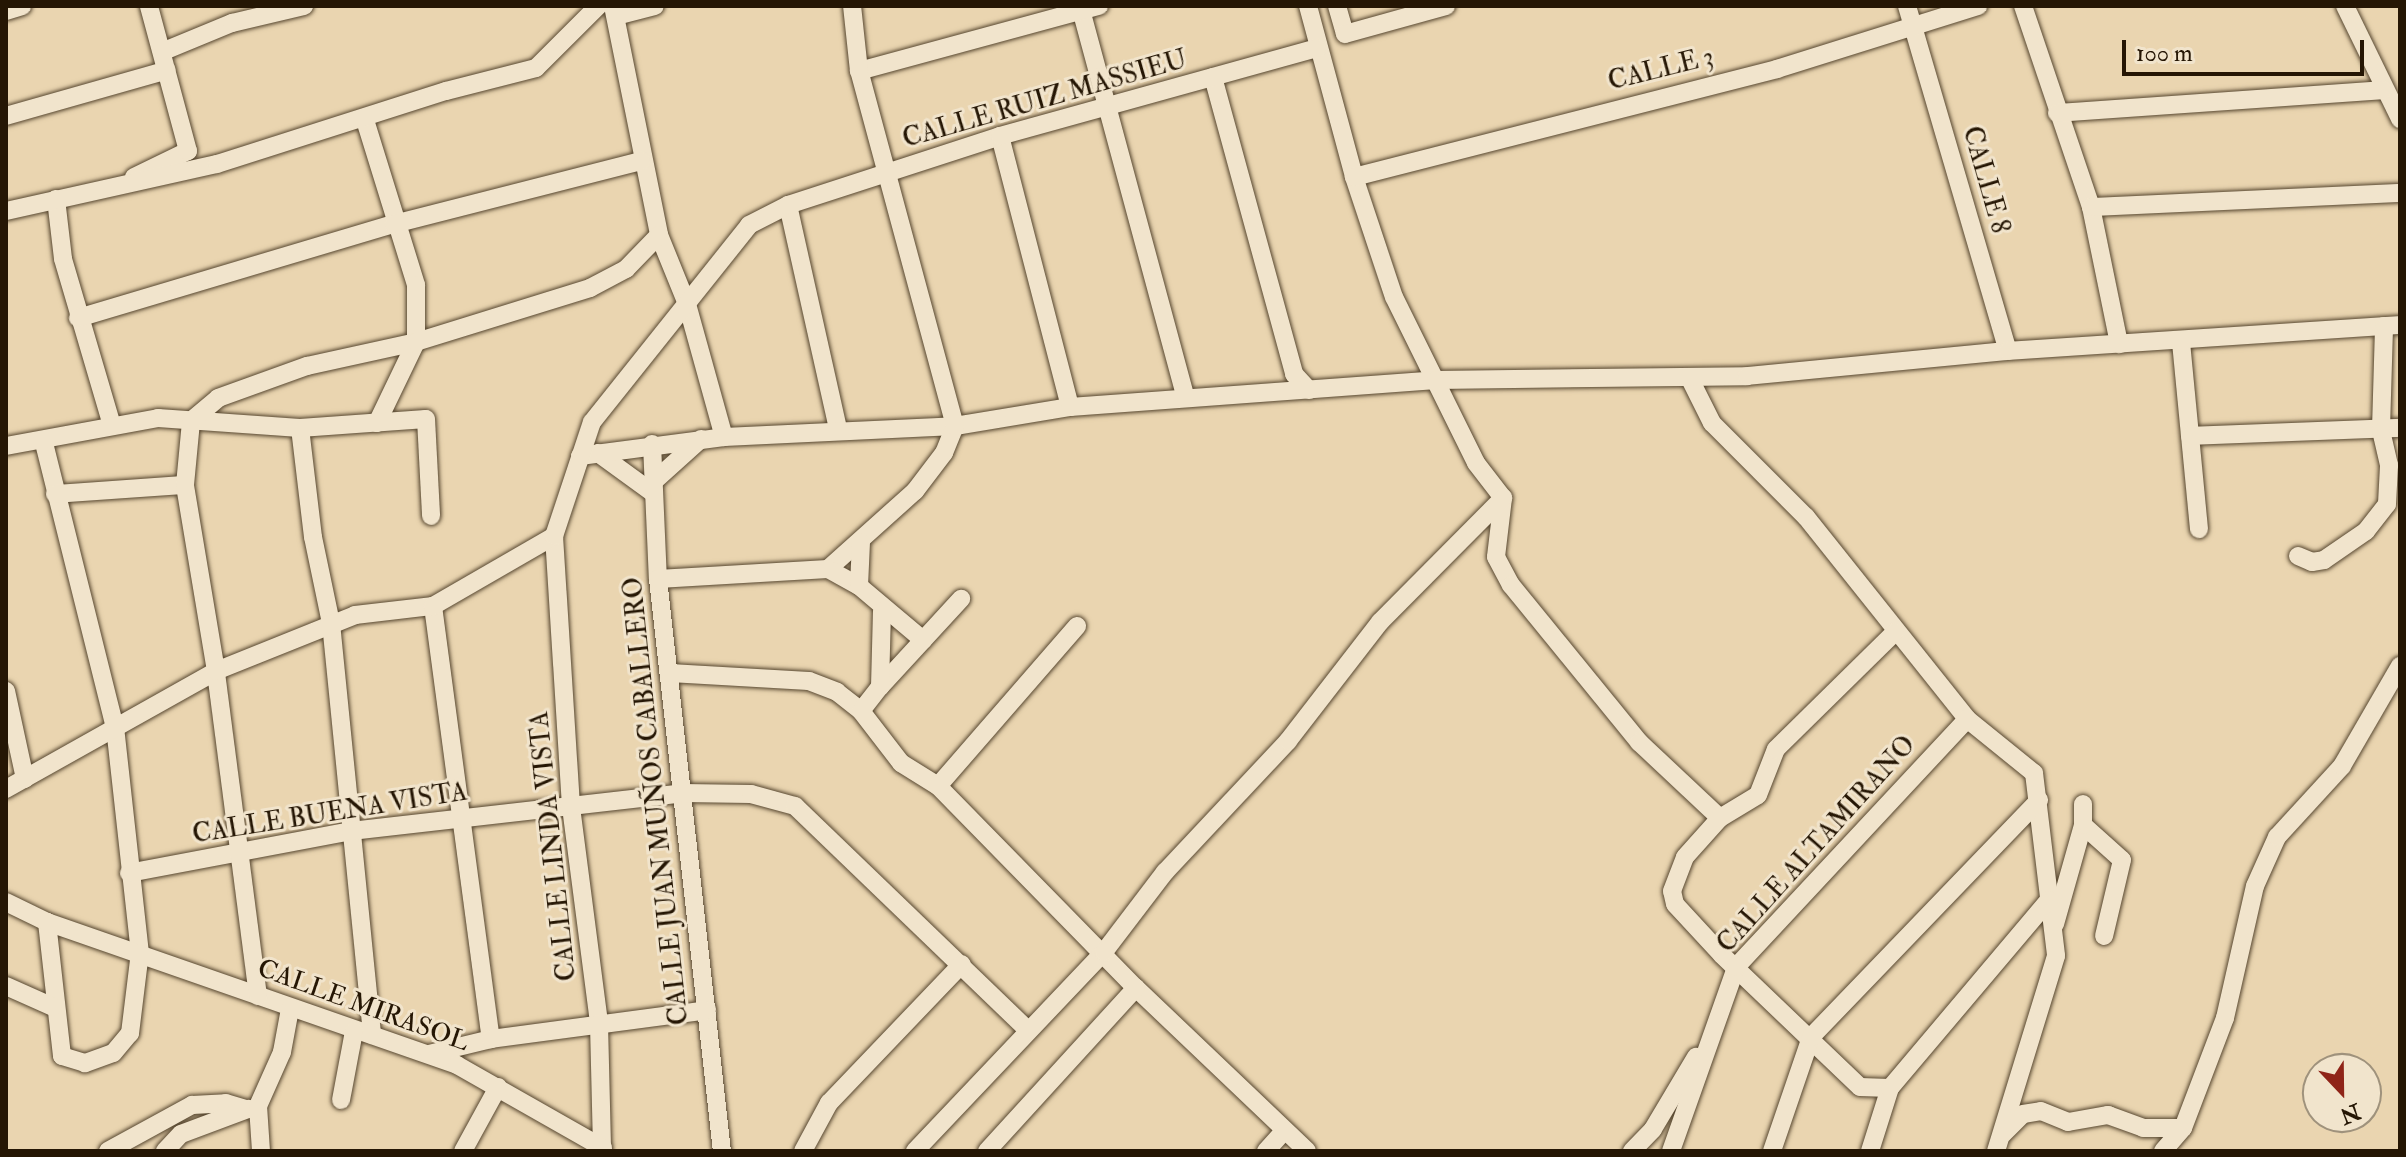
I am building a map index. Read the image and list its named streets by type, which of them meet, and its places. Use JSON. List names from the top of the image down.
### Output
{
  "streets": {
    "street": [
      "CALLE 3",
      "CALLE RUIZ MASSIEU",
      "CALLE 8",
      "CALLE JUAN MUÑOS CABALLERO",
      "CALLE BUENA VISTA",
      "CALLE ALTAMIRANO",
      "CALLE LINDA VISTA",
      "CALLE MIRASOL"
    ]
  },
  "crossings": [
    ["CALLE 3", "CALLE 8"],
    ["CALLE RUIZ MASSIEU", "CALLE LINDA VISTA"],
    ["CALLE JUAN MUÑOS CABALLERO", "CALLE BUENA VISTA"],
    ["CALLE BUENA VISTA", "CALLE LINDA VISTA"],
    ["CALLE LINDA VISTA", "CALLE MIRASOL"]
  ],
  "scale_bar": "100 m",
  "north": "bottom"
}
